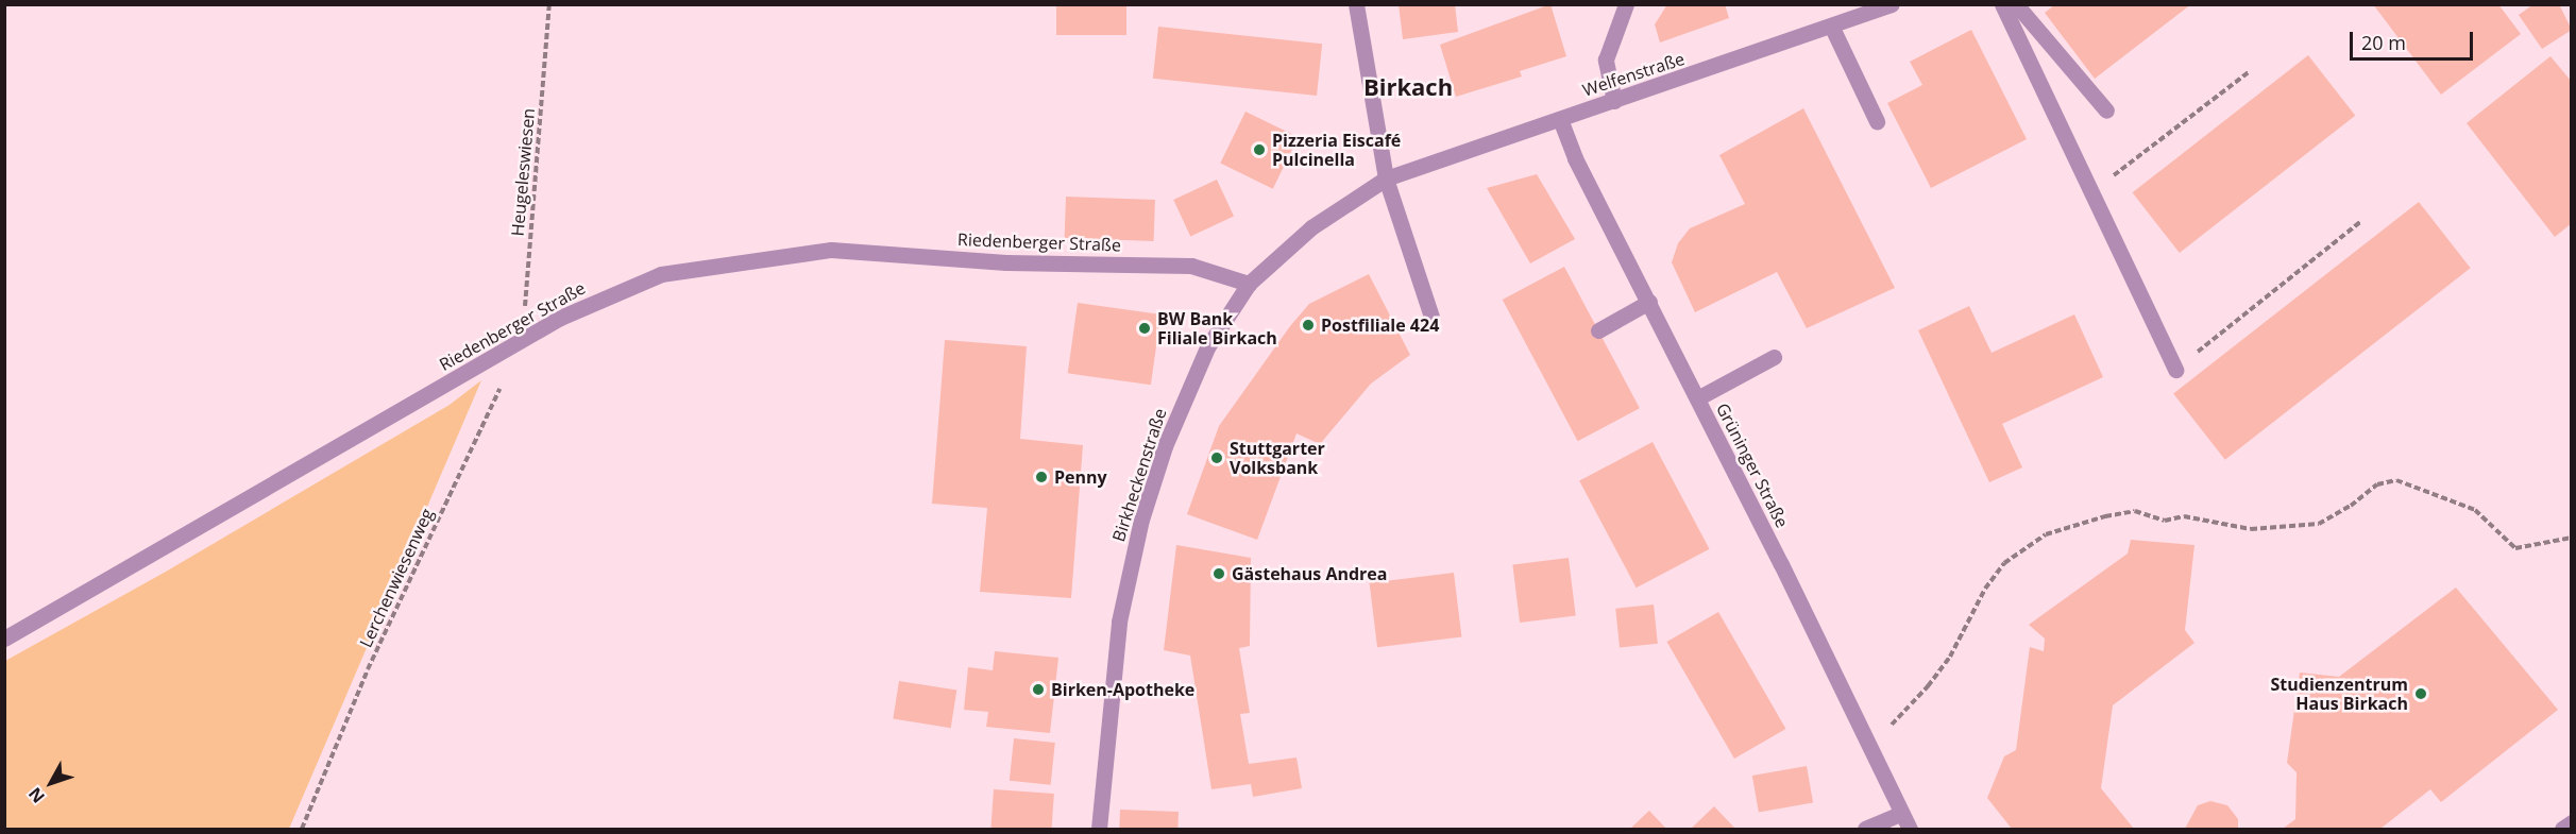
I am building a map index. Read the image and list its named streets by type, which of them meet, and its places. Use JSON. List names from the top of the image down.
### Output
{
  "streets": {
    "street": [
      "Welfenstraße",
      "Riedenberger Straße",
      "Grüninger Straße",
      "Birkheckenstraße"
    ],
    "path": ["Heugeleswiesen", "Lerchenwiesenweg"]
  },
  "crossings": [
    ["Welfenstraße", "Grüninger Straße"],
    ["Welfenstraße", "Birkheckenstraße"],
    ["Heugeleswiesen", "Riedenberger Straße"],
    ["Riedenberger Straße", "Birkheckenstraße"]
  ],
  "districts": ["Birkach"],
  "places": [
    "Pizzeria Eiscafé Pulcinella",
    "Postfiliale 424",
    "BW Bank Filiale Birkach",
    "Stuttgarter Volksbank",
    "Penny",
    "Gästehaus Andrea",
    "Birken-Apotheke",
    "Studienzentrum Haus Birkach"
  ],
  "scale_bar": "20 m",
  "north": "bottom left"
}
